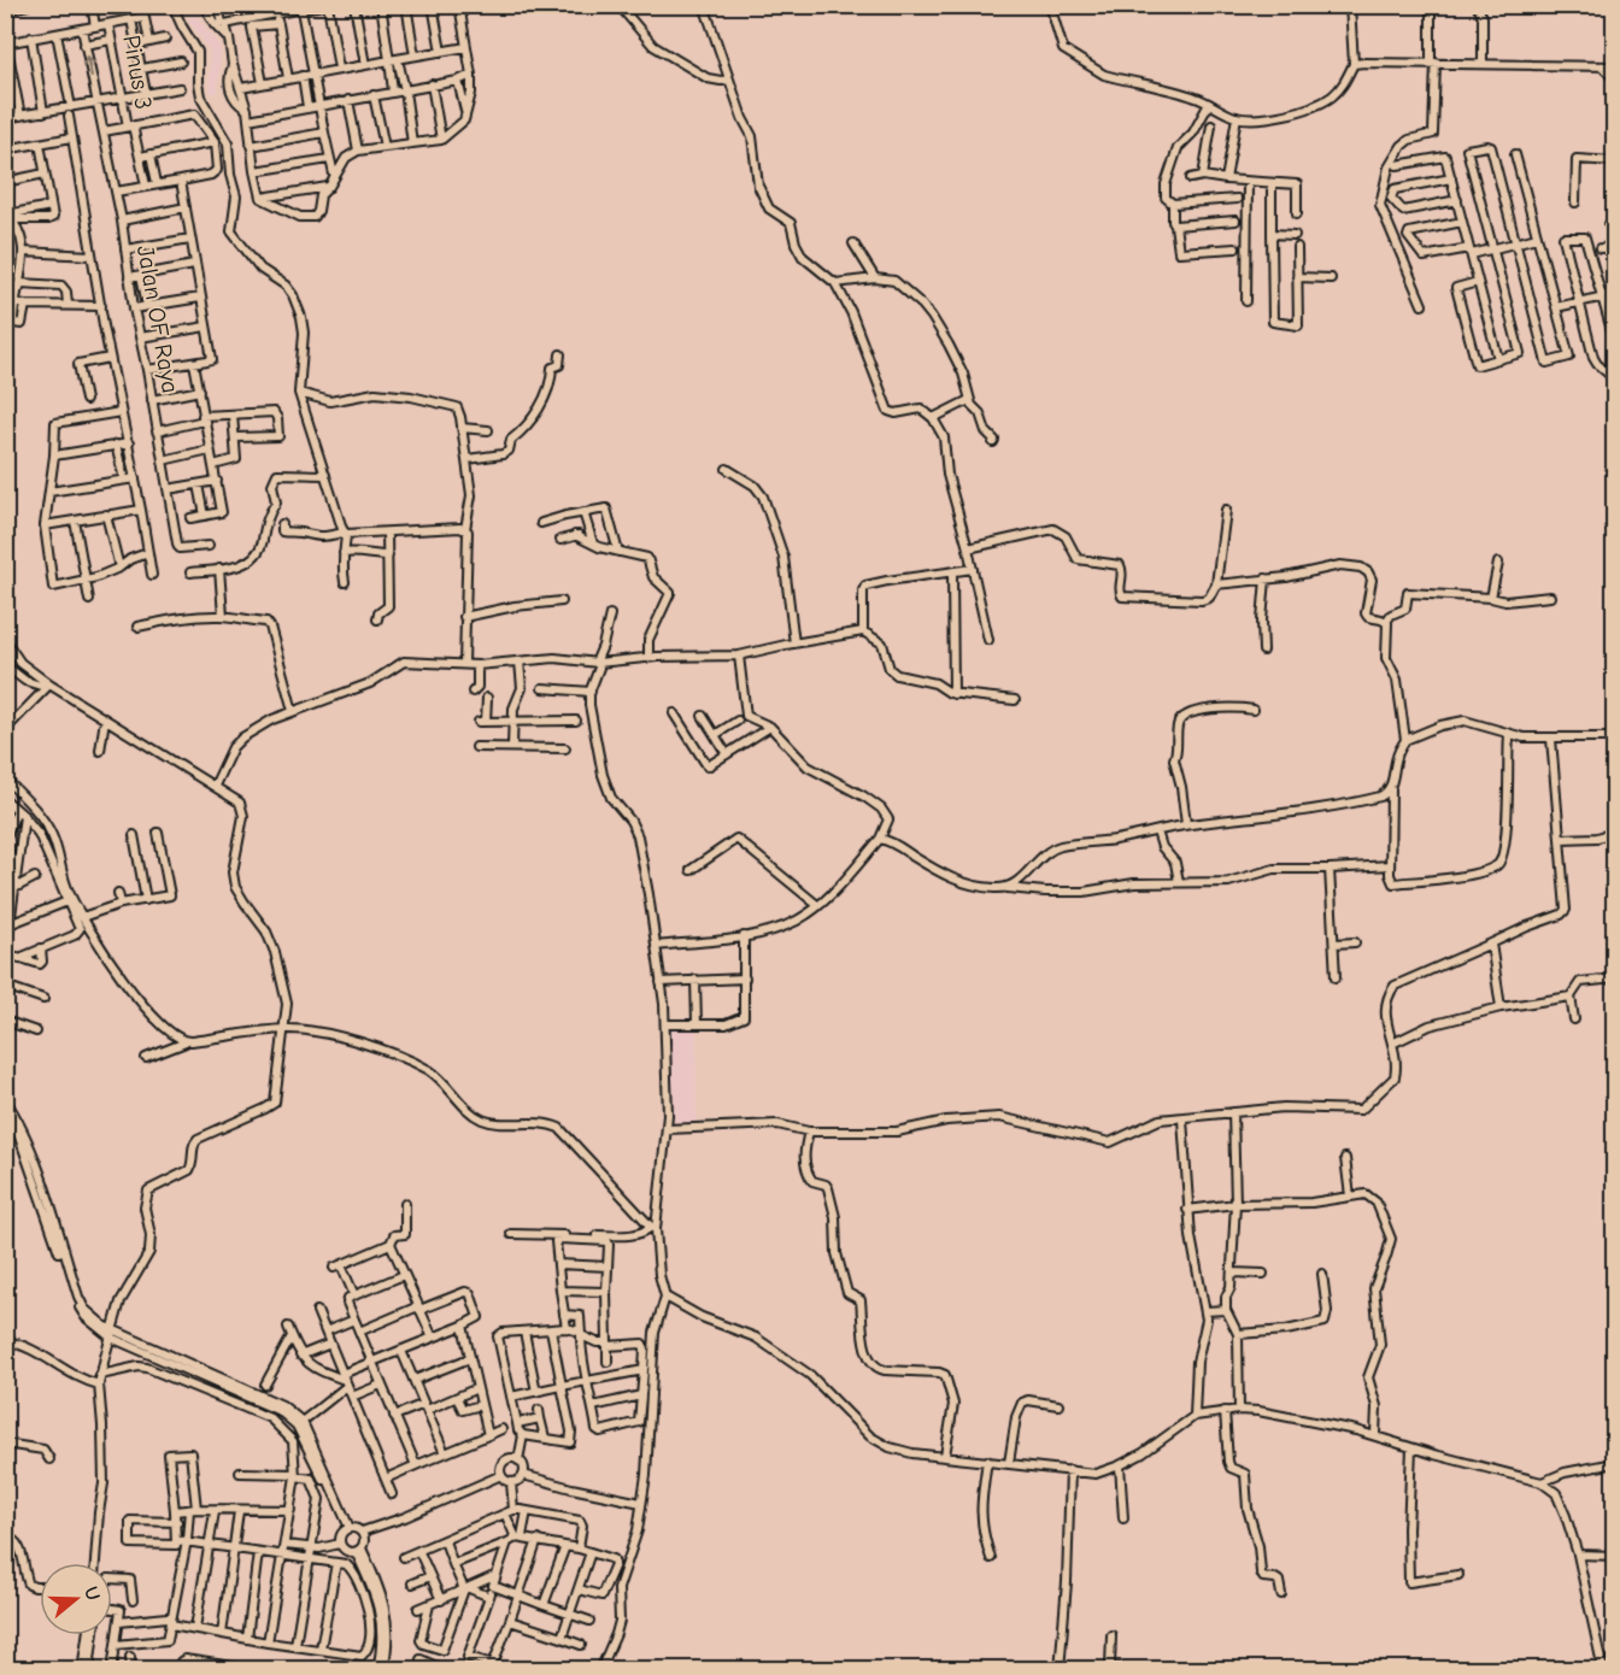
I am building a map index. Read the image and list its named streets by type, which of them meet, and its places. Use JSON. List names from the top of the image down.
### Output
{
  "streets": {
    "street": ["Pinus 3", "Jalan OF Raya"]
  },
  "north": "right"
}
